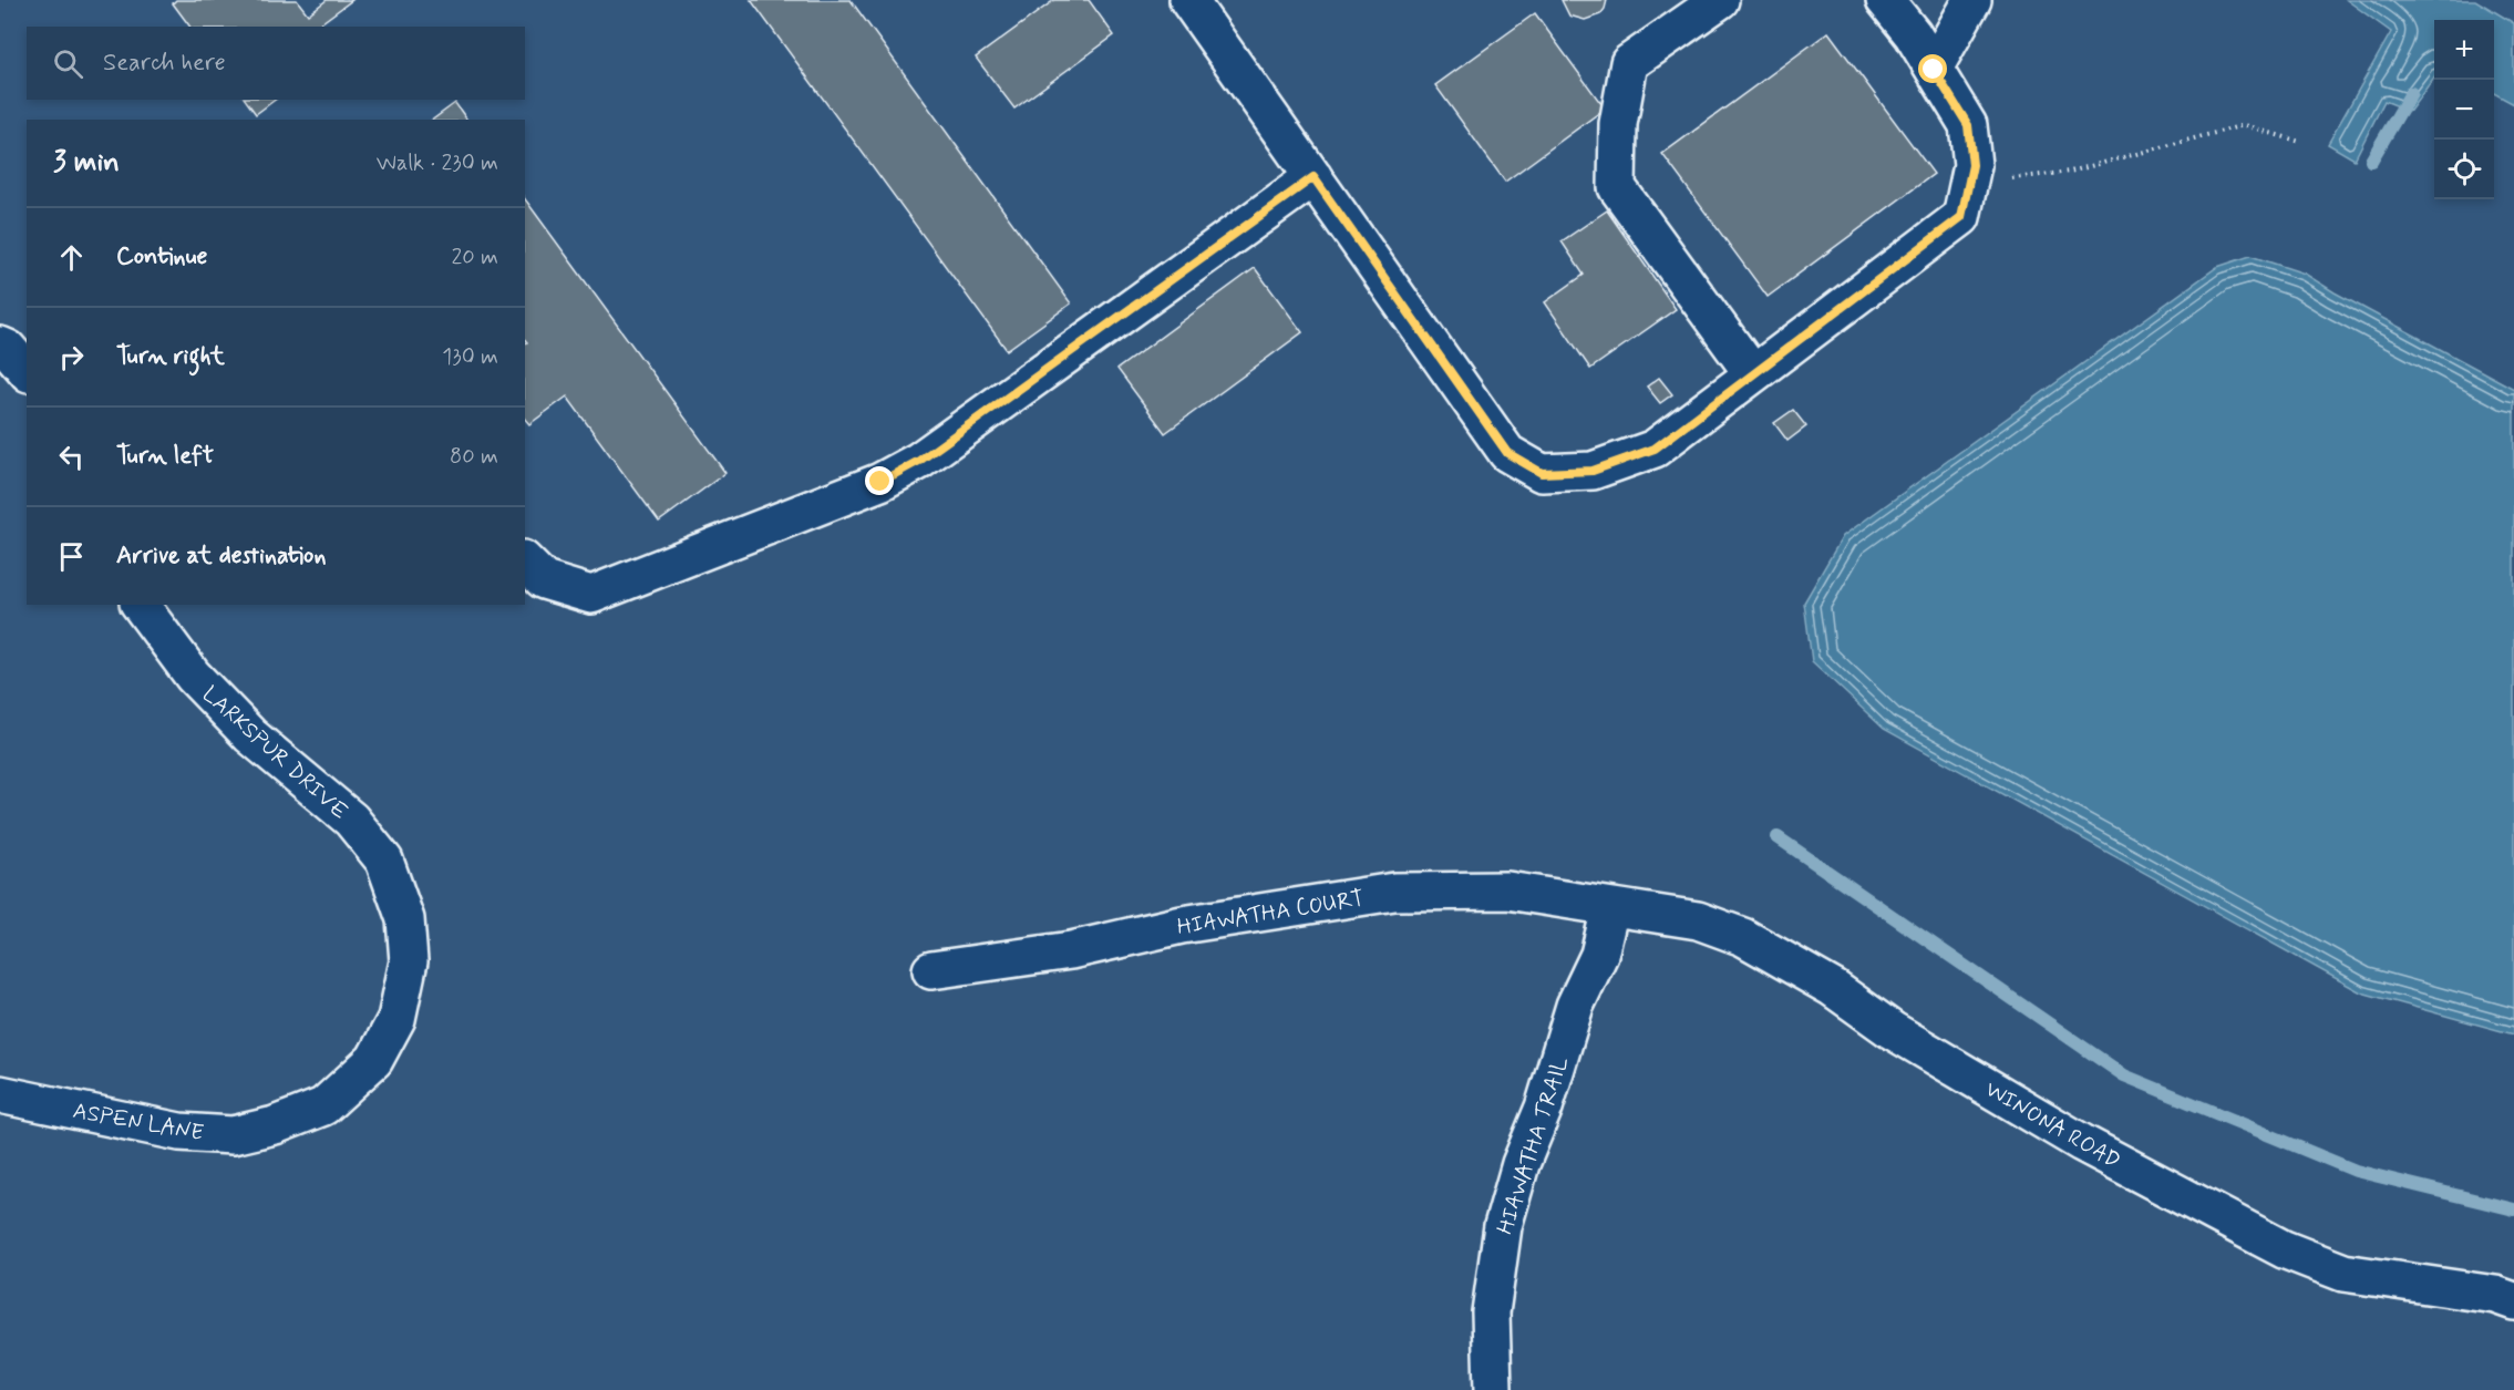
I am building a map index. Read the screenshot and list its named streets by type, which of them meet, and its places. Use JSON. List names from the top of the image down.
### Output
{
  "streets": {
    "street": [
      "LARKSPUR DRIVE",
      "HIAWATHA COURT",
      "ASPEN LANE",
      "WINONA ROAD",
      "HIAWATHA TRAIL"
    ]
  },
  "crossings": [
    ["LARKSPUR DRIVE", "ASPEN LANE"],
    ["HIAWATHA COURT", "WINONA ROAD"],
    ["HIAWATHA COURT", "HIAWATHA TRAIL"],
    ["WINONA ROAD", "HIAWATHA TRAIL"]
  ],
  "page": {
    "map_buttons": ["+", "−"],
    "search": "Search here",
    "heading": ["3 min", "Walk · 230 m"],
    "list": [
      ["Continue", "20 m"],
      ["Turn right", "130 m"],
      ["Turn left", "80 m"],
      "Arrive at destination"
    ]
  }
}
